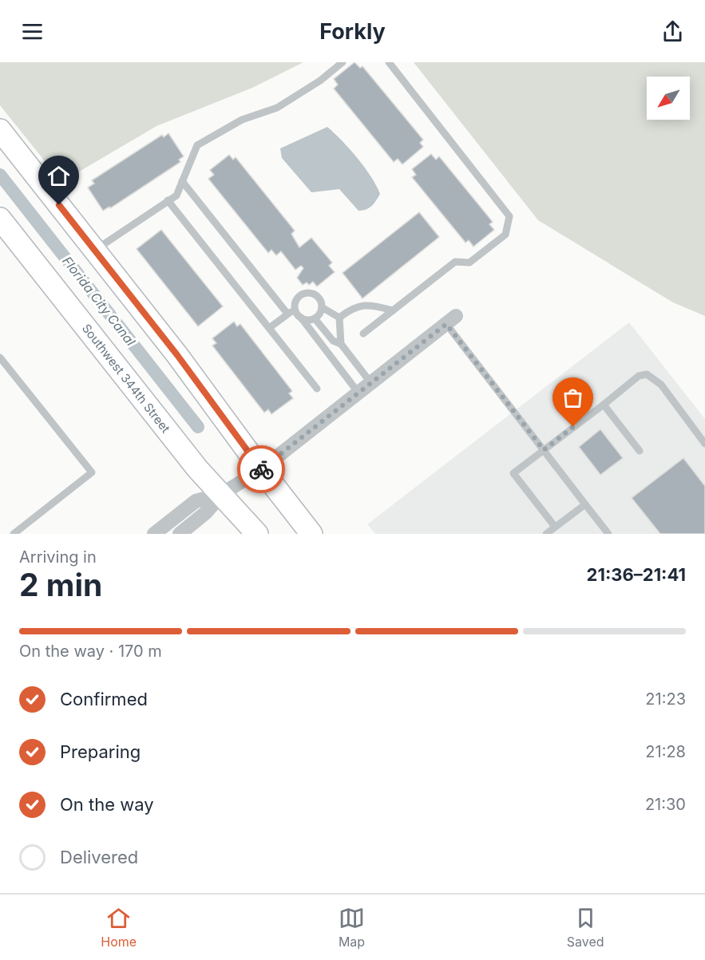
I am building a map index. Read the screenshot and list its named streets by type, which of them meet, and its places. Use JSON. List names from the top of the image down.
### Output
{
  "streets": {
    "main road": ["Southwest 344th Street"]
  },
  "water": ["Florida City Canal"],
  "north": "bottom left",
  "page": {
    "header": "Forkly",
    "heading": ["2 min", "Arriving in", "21:36–21:41"],
    "bar": "On the way · 170 m",
    "list": [
      ["Confirmed", "21:23"],
      ["Preparing", "21:28"],
      ["On the way", "21:30"],
      "Delivered"
    ],
    "tabs": ["Home", "Map", "Saved"]
  }
}
